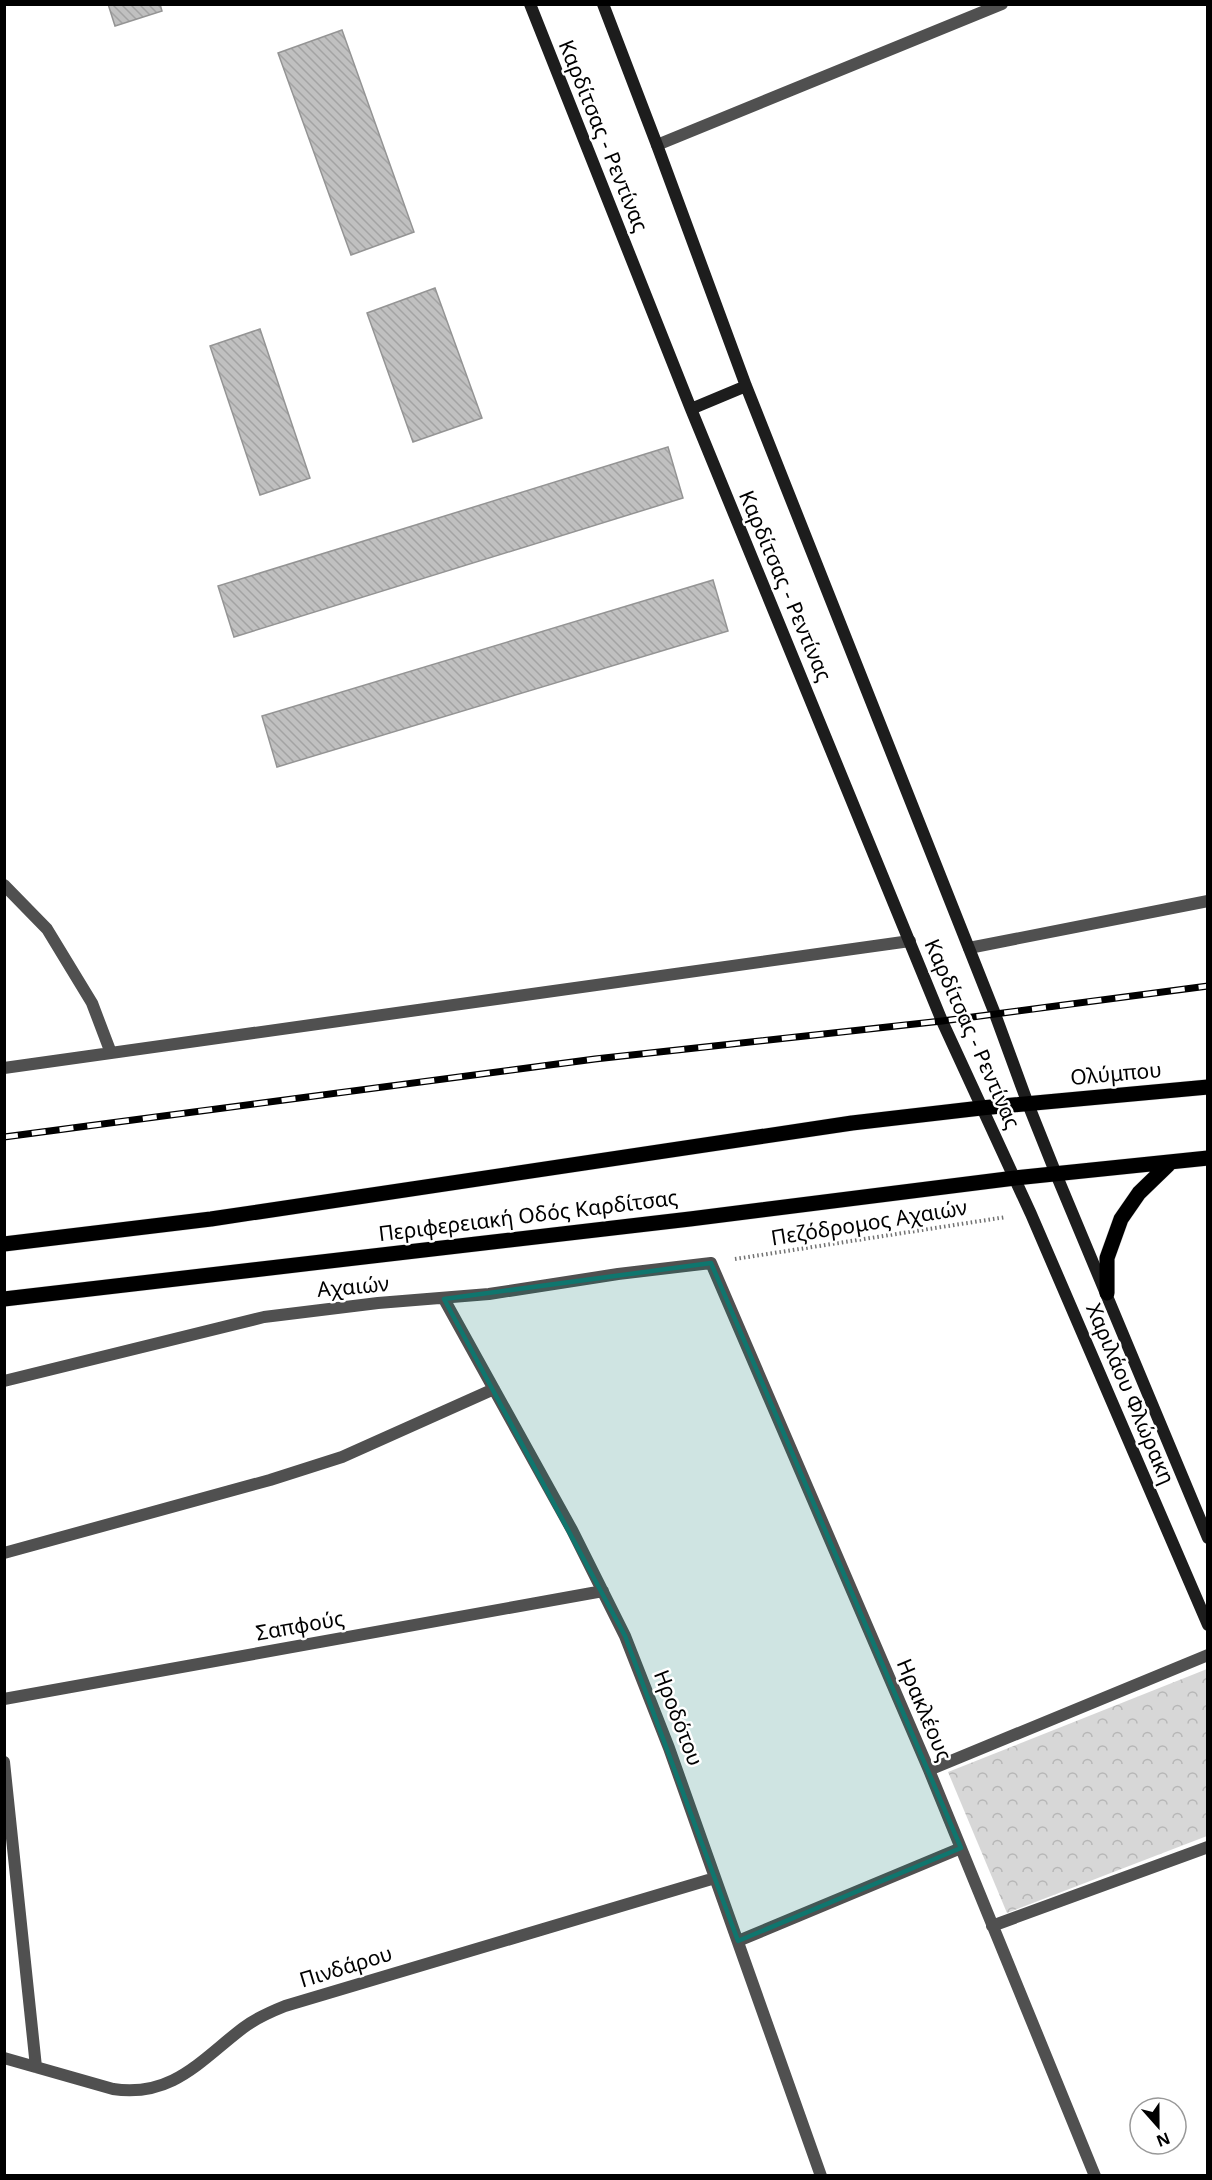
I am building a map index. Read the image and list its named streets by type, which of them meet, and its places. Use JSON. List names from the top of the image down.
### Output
{
  "streets": {
    "main road": [
      "Καρδίτσας - Ρεντίνας",
      "Ολύμπου",
      "Περιφερειακή Οδός Καρδίτσας",
      "Χαριλάου Φλώρακη"
    ],
    "street": [
      "Αχαιών",
      "Σαπφούς",
      "Ηρακλέους",
      "Ηροδότου",
      "Πινδάρου"
    ],
    "path": ["Πεζόδρομος Αχαιών"]
  },
  "crossings": [
    ["Καρδίτσας - Ρεντίνας", "Ολύμπου"],
    ["Καρδίτσας - Ρεντίνας", "Περιφερειακή Οδός Καρδίτσας"],
    ["Καρδίτσας - Ρεντίνας", "Χαριλάου Φλώρακη"],
    ["Ολύμπου", "Περιφερειακή Οδός Καρδίτσας"],
    ["Περιφερειακή Οδός Καρδίτσας", "Χαριλάου Φλώρακη"],
    ["Πεζόδρομος Αχαιών", "Αχαιών"],
    ["Πεζόδρομος Αχαιών", "Χαριλάου Φλώρακη"],
    ["Πεζόδρομος Αχαιών", "Ηρακλέους"],
    ["Αχαιών", "Ηρακλέους"],
    ["Αχαιών", "Ηροδότου"],
    ["Σαπφούς", "Ηροδότου"],
    ["Ηροδότου", "Πινδάρου"]
  ],
  "north": "bottom"
}
